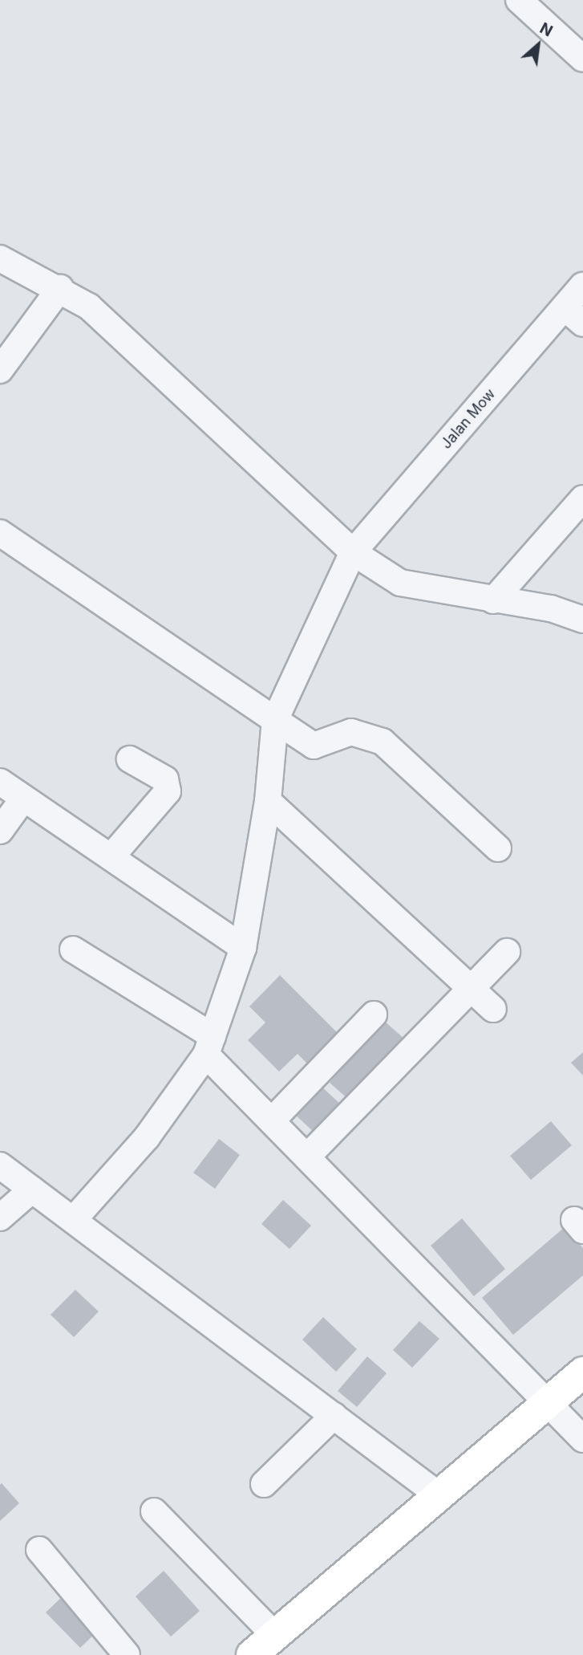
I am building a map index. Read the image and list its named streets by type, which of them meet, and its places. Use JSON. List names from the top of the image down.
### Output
{
  "streets": {
    "street": ["Jalan Mow"]
  },
  "north": "top right"
}
